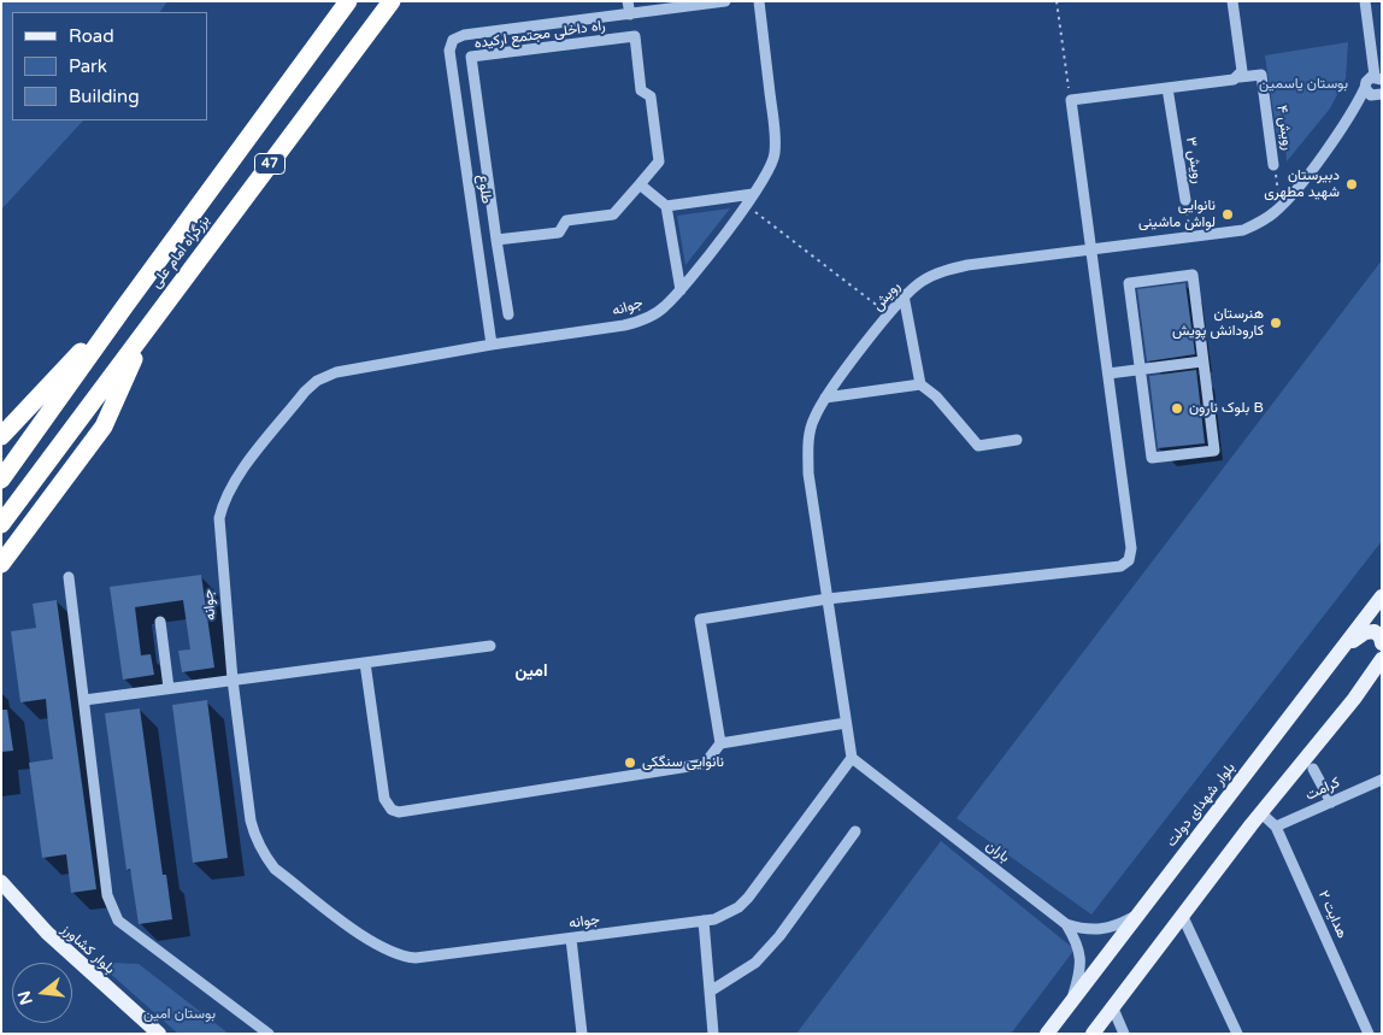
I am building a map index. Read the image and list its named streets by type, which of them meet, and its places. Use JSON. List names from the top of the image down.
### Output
{
  "streets": {
    "highway": ["47", "بزرگراه امام علی"],
    "main road": ["بلوار شهدای دولت", "بلوار کشاورز"],
    "street": [
      "راه داخلی مجتمع ارکیده",
      "رویش ۴",
      "رویش ۳",
      "طلوع",
      "رویش",
      "جوانه",
      "کرامت",
      "باران",
      "هدایت ۲"
    ]
  },
  "crossings": [
    ["رویش ۴", "رویش"],
    ["رویش ۳", "رویش"],
    ["طلوع", "جوانه"],
    ["رویش", "جوانه"],
    ["رویش", "باران"],
    ["جوانه", "باران"],
    ["کرامت", "هدایت ۲"],
    ["بلوار شهدای دولت", "باران"]
  ],
  "districts": ["امین"],
  "parks": ["بوستان یاسمین", "بوستان امین"],
  "places": [
    "دبیرستان شهید مطهری",
    "نانوایی لواش ماشینی",
    "هنرستان کارودانش پویش",
    "بلوک نارون B",
    "نانوایی سنگکی"
  ],
  "legend": ["Road", "Park", "Building"],
  "north": "left"
}
